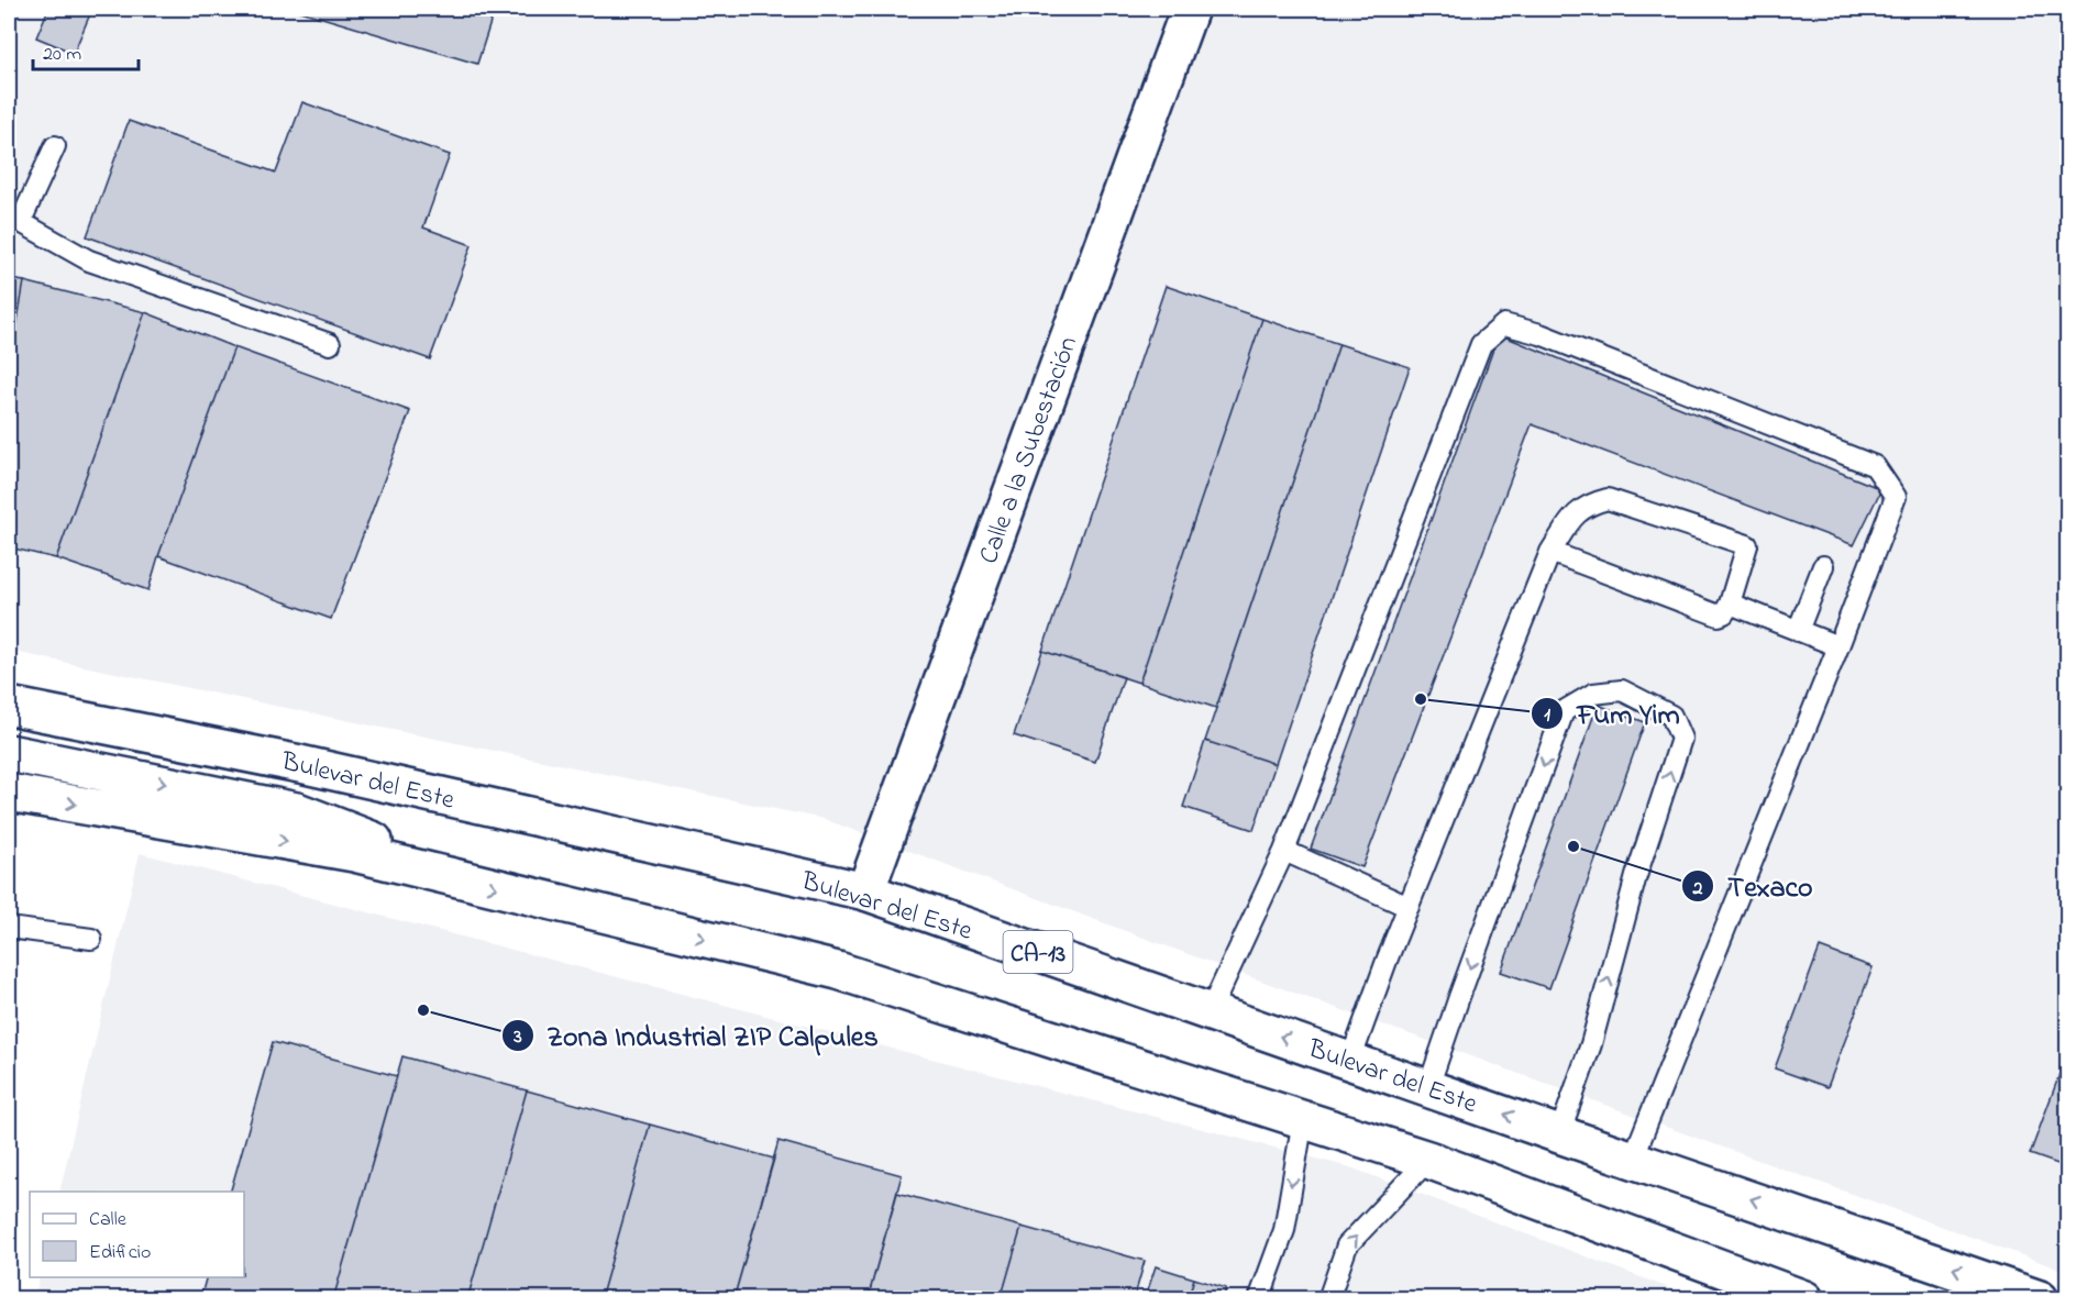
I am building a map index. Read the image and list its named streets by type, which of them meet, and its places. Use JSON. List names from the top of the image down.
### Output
{
  "streets": {
    "main road": ["Calle a la Subestación", "Bulevar del Este", "CA-13"]
  },
  "crossings": [
    ["Calle a la Subestación", "Bulevar del Este"]
  ],
  "places": ["Fum Yim", "Texaco", "Zona Industrial ZIP Calpules"],
  "legend": ["Calle", "Edificio"],
  "scale_bar": "20 m"
}
